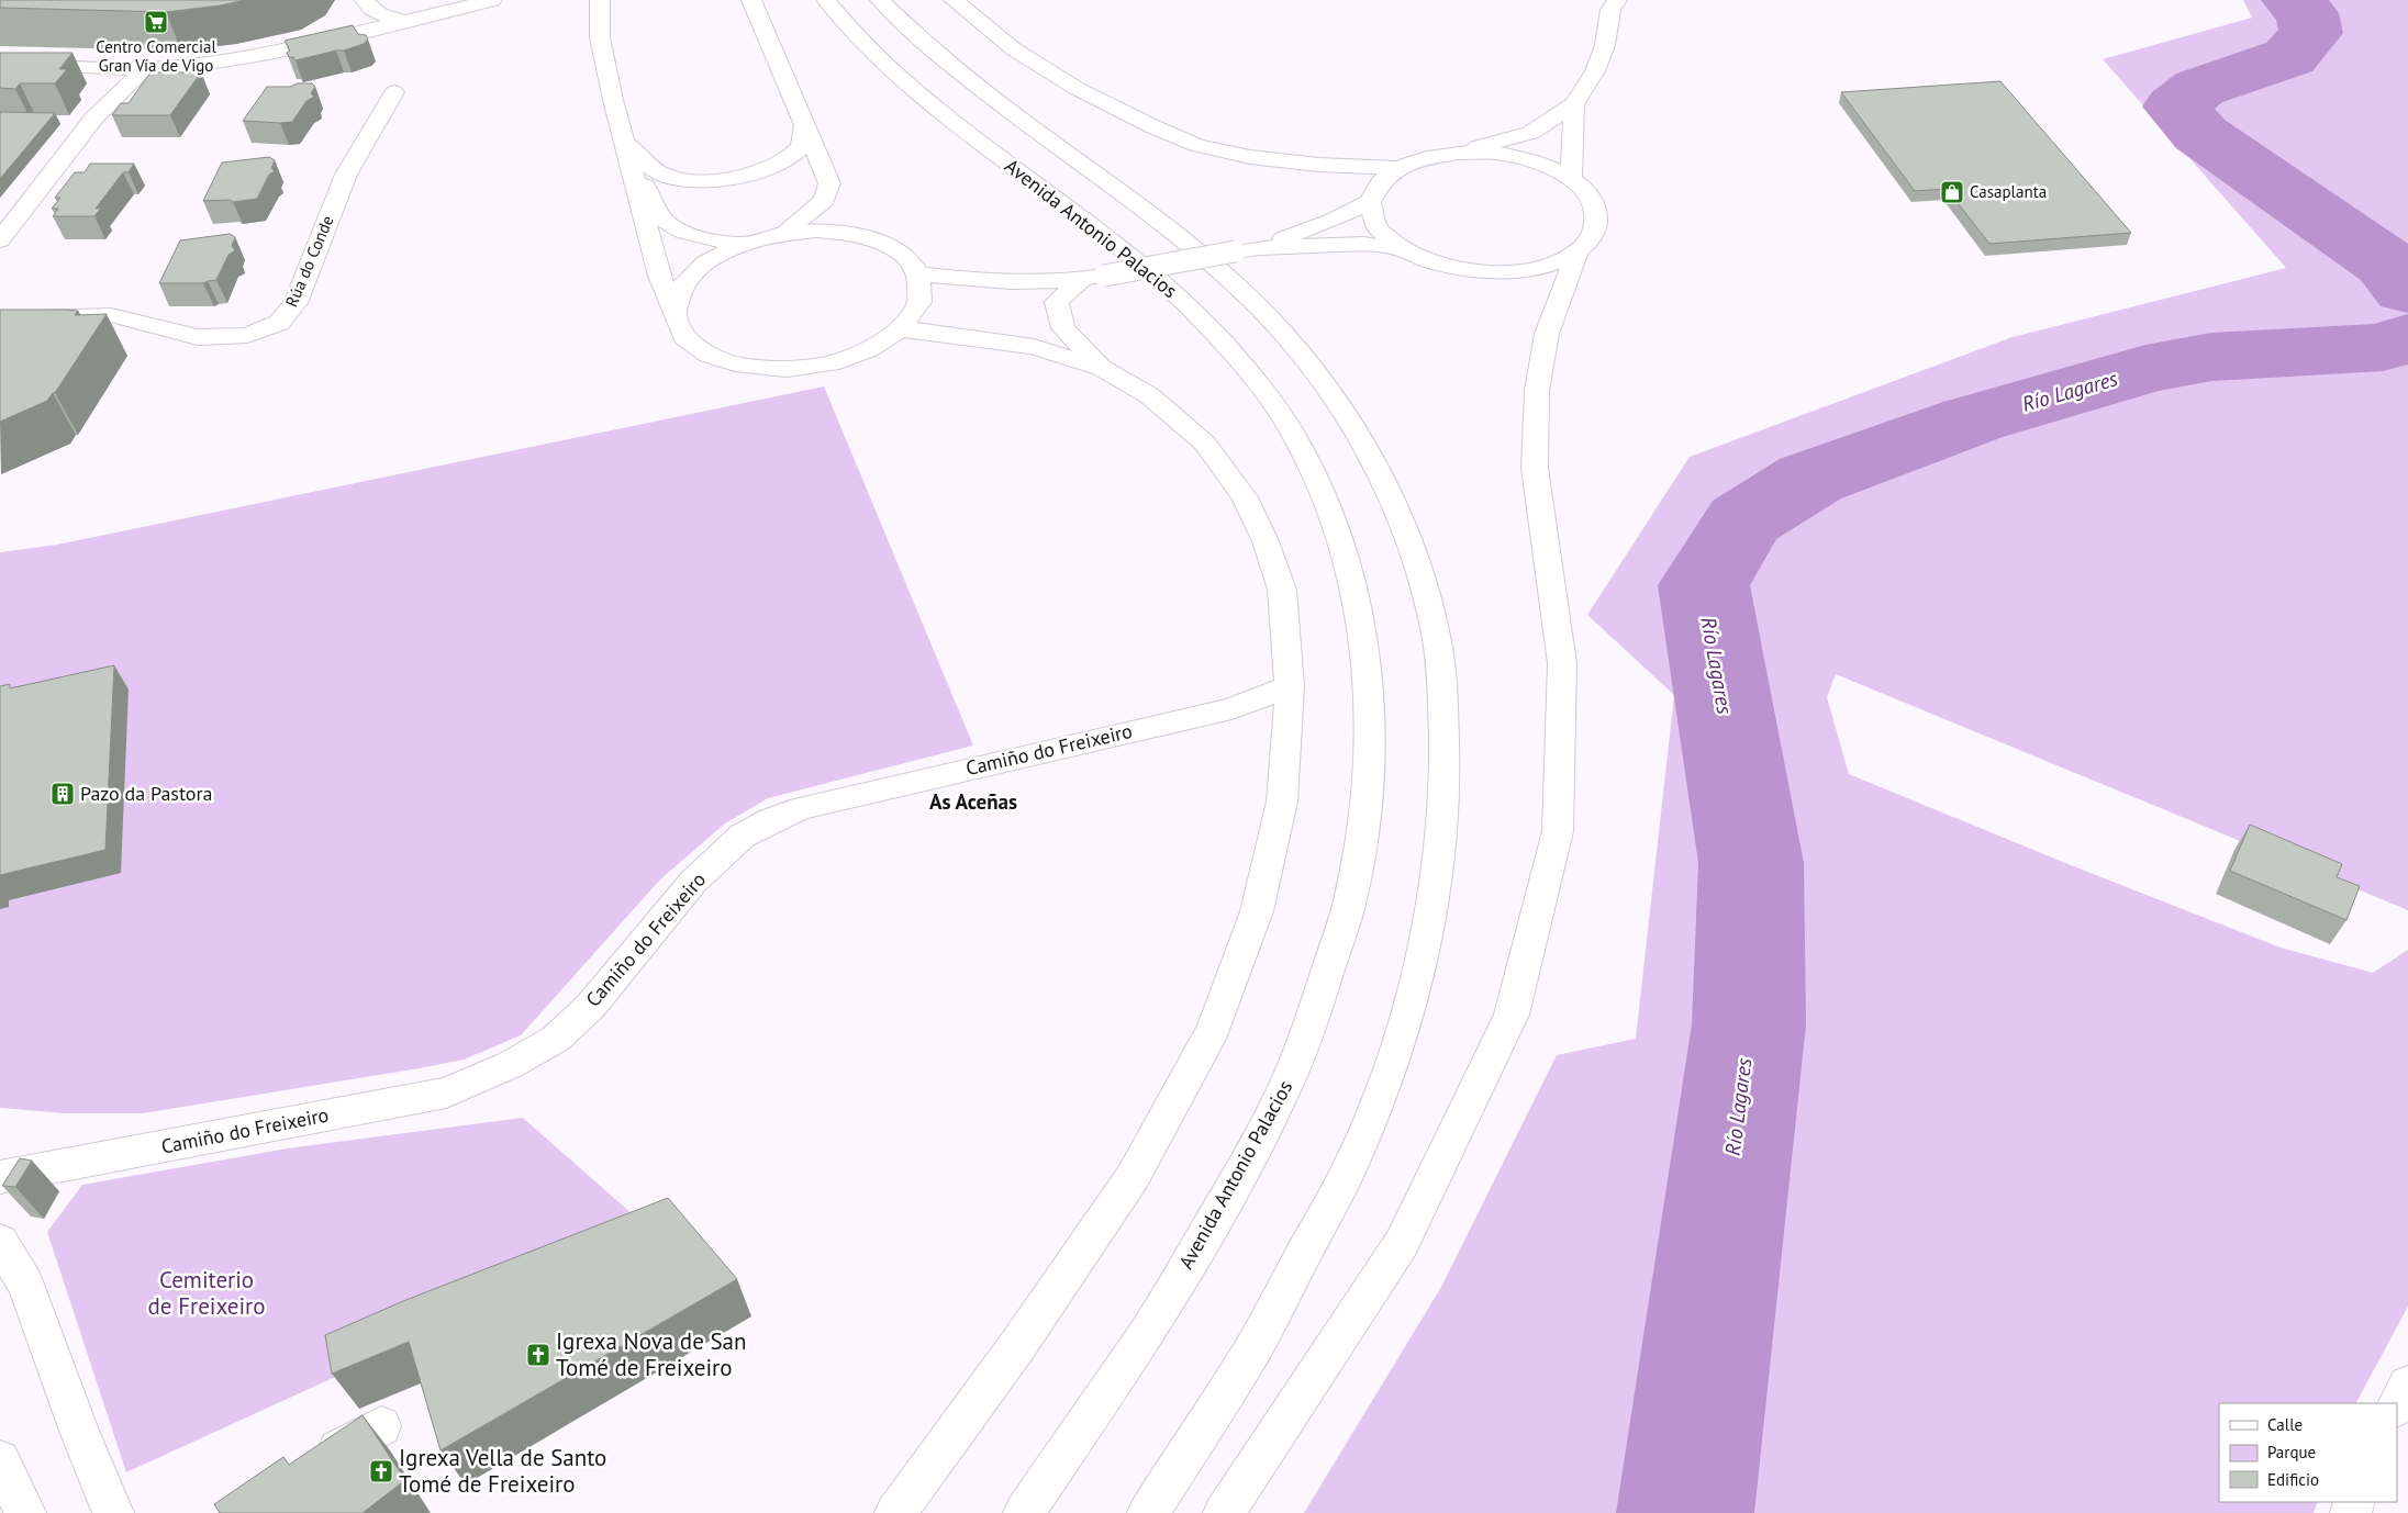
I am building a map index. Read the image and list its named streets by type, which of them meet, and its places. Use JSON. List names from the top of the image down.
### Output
{
  "streets": {
    "street": ["Avenida Antonio Palacios", "Rúa do Conde", "Camiño do Freixeiro"]
  },
  "districts": ["As Aceñas"],
  "water": ["Río Lagares"],
  "parks": ["Cemiterio de Freixeiro"],
  "places": {
    "supermarket": ["Centro Comercial Gran Vía de Vigo"],
    "shop": ["Casaplanta"],
    "building": ["Pazo da Pastora"],
    "church": ["Igrexa Nova de San Tomé de Freixeiro", "Igrexa Vella de Santo Tomé de Freixeiro"]
  },
  "legend": ["Calle", "Parque", "Edificio"]
}
